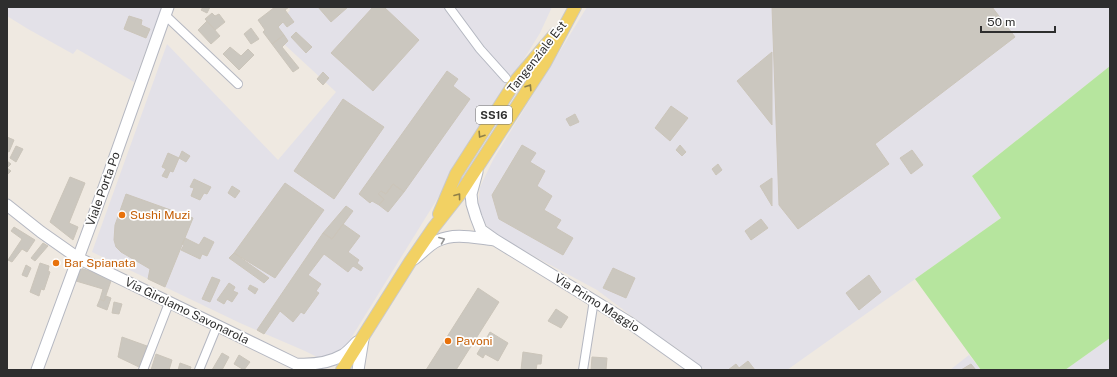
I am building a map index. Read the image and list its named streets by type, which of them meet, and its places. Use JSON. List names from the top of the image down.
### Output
{
  "streets": {
    "main road": ["Tangenziale Est", "SS16"],
    "street": ["Viale Porta Po", "Via Primo Maggio", "Via Girolamo Savonarola"]
  },
  "crossings": [
    ["Tangenziale Est", "Via Primo Maggio"],
    ["Viale Porta Po", "Via Girolamo Savonarola"]
  ],
  "places": ["Sushi Muzi", "Bar Spianata", "Pavoni"],
  "scale_bar": "50 m"
}
